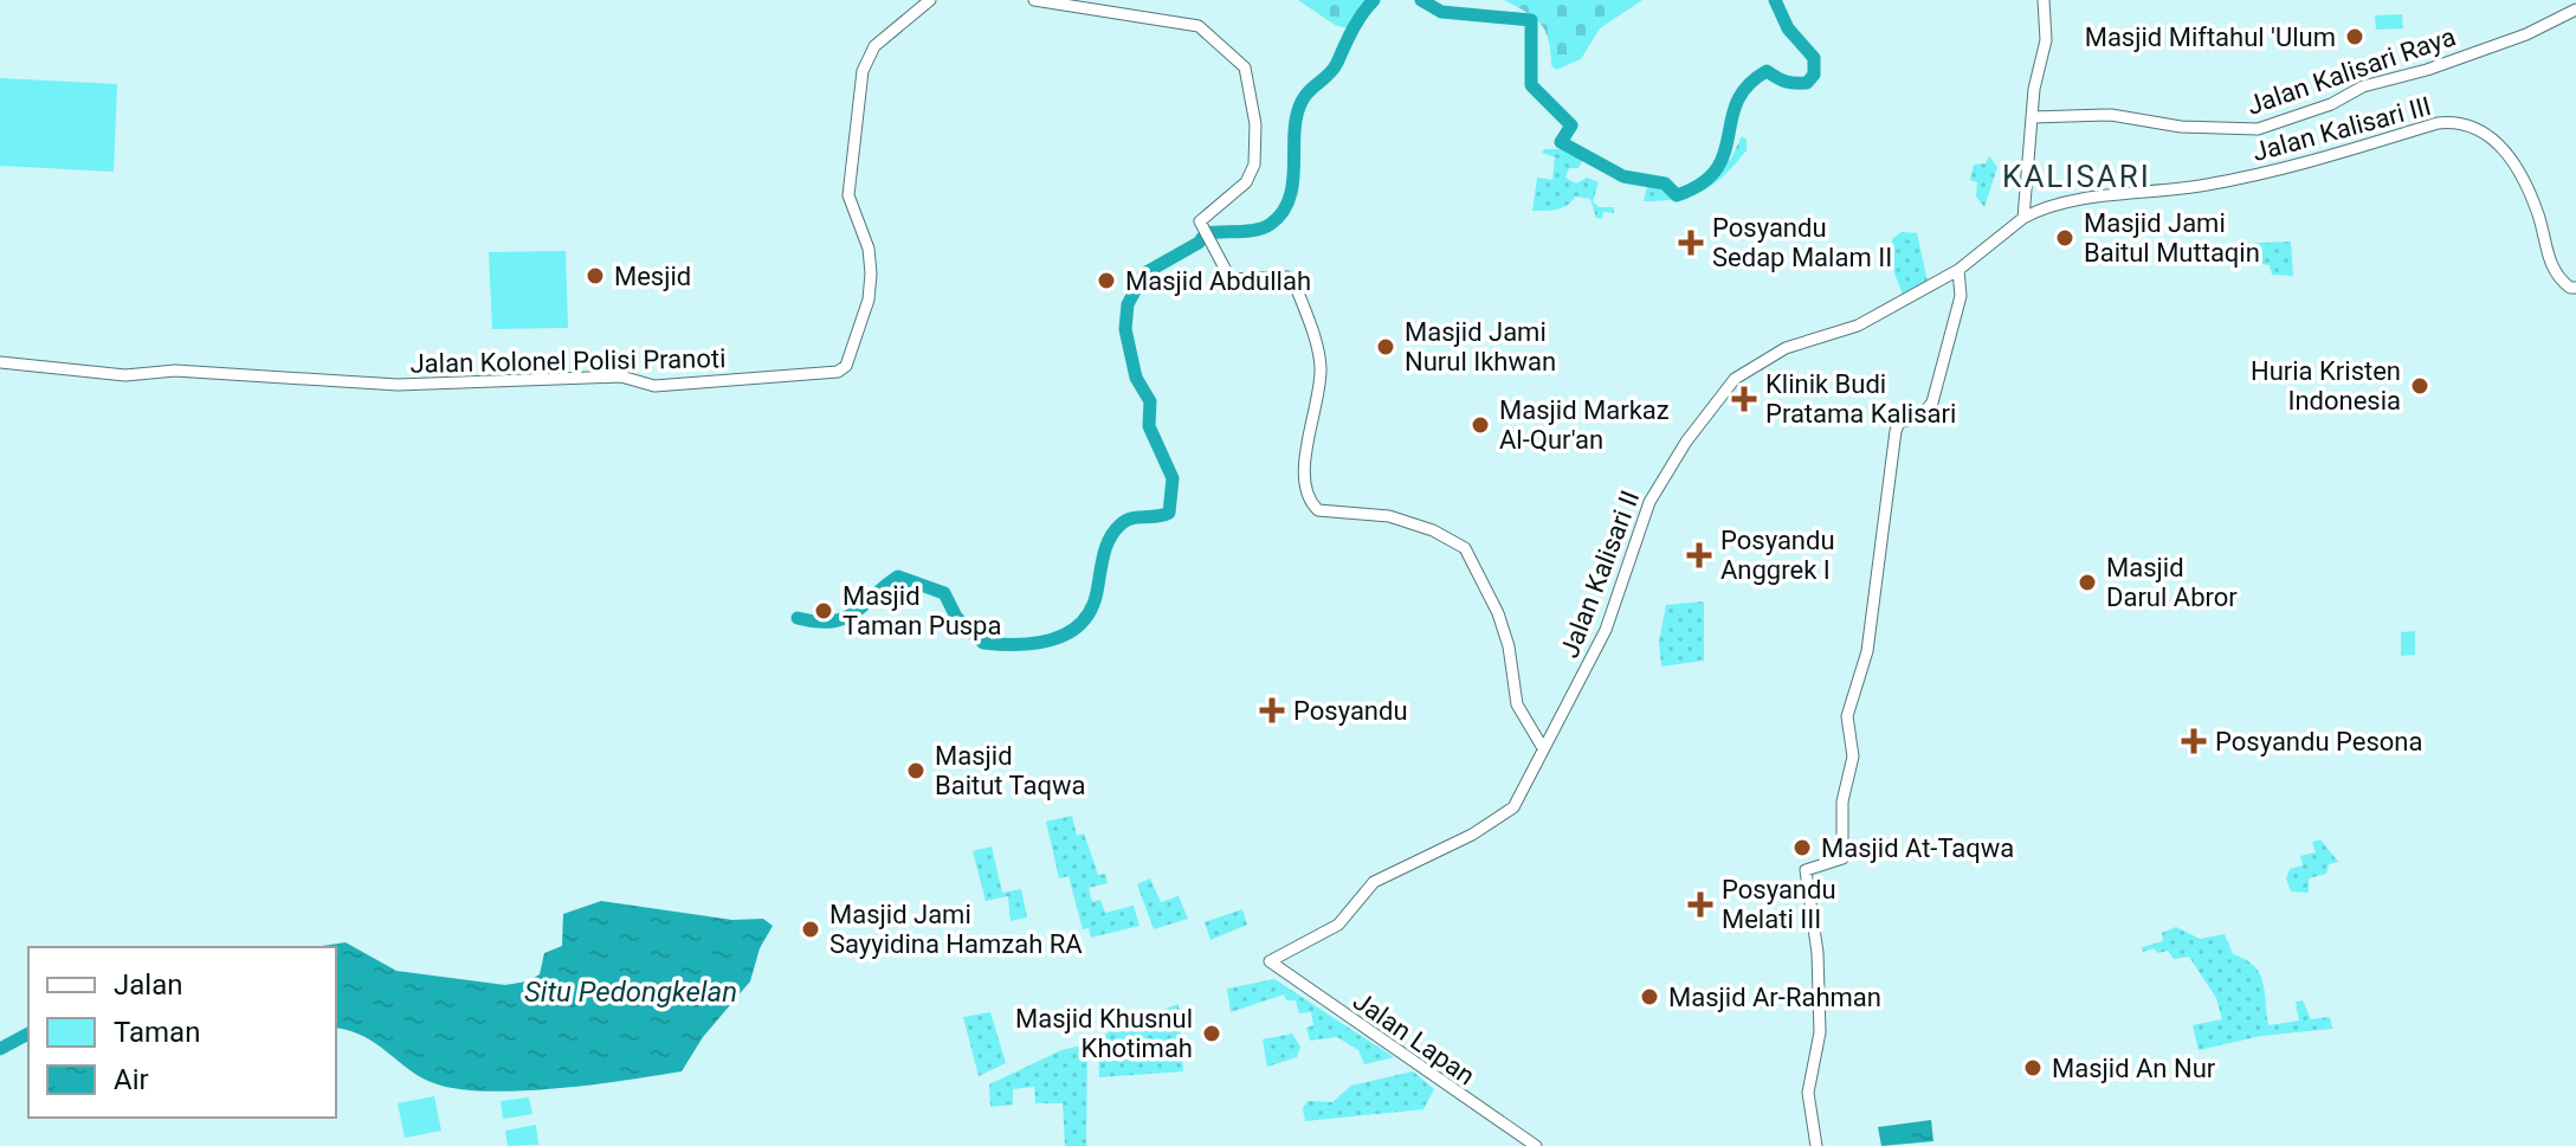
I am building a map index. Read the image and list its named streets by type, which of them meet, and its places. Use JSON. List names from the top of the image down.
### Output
{
  "streets": {
    "street": [
      "Jalan Kalisari Raya",
      "Jalan Kalisari III",
      "Jalan Kolonel Polisi Pranoti",
      "Jalan Kalisari II",
      "Jalan Lapan"
    ]
  },
  "crossings": [
    ["Jalan Kalisari II", "Jalan Lapan"]
  ],
  "districts": ["KALISARI"],
  "water": ["Situ Pedongkelan"],
  "places": {
    "other": [
      "Masjid Miftahul 'Ulum",
      "Masjid Jami Baitul Muttaqin",
      "Mesjid",
      "Masjid Abdullah",
      "Masjid Jami Nurul Ikhwan",
      "Huria Kristen Indonesia",
      "Masjid Markaz Al-Qur'an",
      "Masjid Darul Abror",
      "Masjid Taman Puspa",
      "Masjid Baitut Taqwa",
      "Masjid At-Taqwa",
      "Masjid Jami Sayyidina Hamzah RA",
      "Masjid Ar-Rahman",
      "Masjid Khusnul Khotimah",
      "Masjid An Nur"
    ],
    "health": [
      "Posyandu Sedap Malam II",
      "Klinik Budi Pratama Kalisari",
      "Posyandu Anggrek I",
      "Posyandu",
      "Posyandu Pesona",
      "Posyandu Melati III"
    ]
  },
  "legend": ["Jalan", "Taman", "Air"]
}
